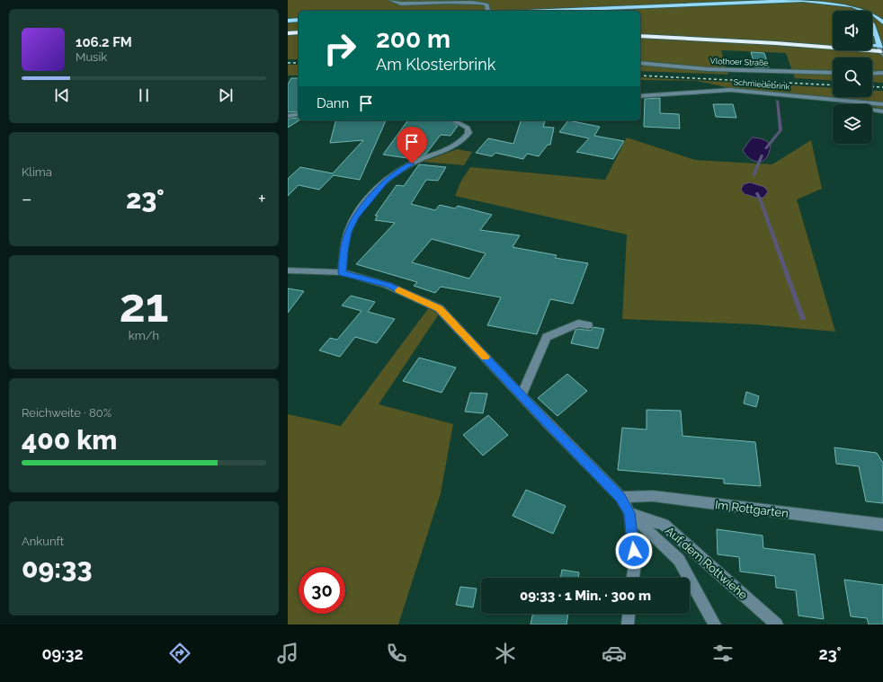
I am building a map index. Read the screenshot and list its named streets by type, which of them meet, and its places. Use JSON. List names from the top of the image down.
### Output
{
  "streets": {
    "street": [
      "Vlothoer Straße",
      "Schmiedebrink",
      "Im Rottgarten",
      "Auf dem Rottwiehe"
    ]
  },
  "page": {
    "turn": ["200 m", "Am Klosterbrink"],
    "song": ["106.2 FM", "Musik"],
    "then": "Dann",
    "tile": [
      "Klima",
      ["21", "km/h"],
      ["Reichweite · 80%", "400 km"],
      ["Ankunft", "09:33"]
    ],
    "heat": ["−", "23°", "+"],
    "limit": "30",
    "trip": "09:33 · 1 Min. · 300 m",
    "tabs": ["09:32", "23°"]
  }
}
